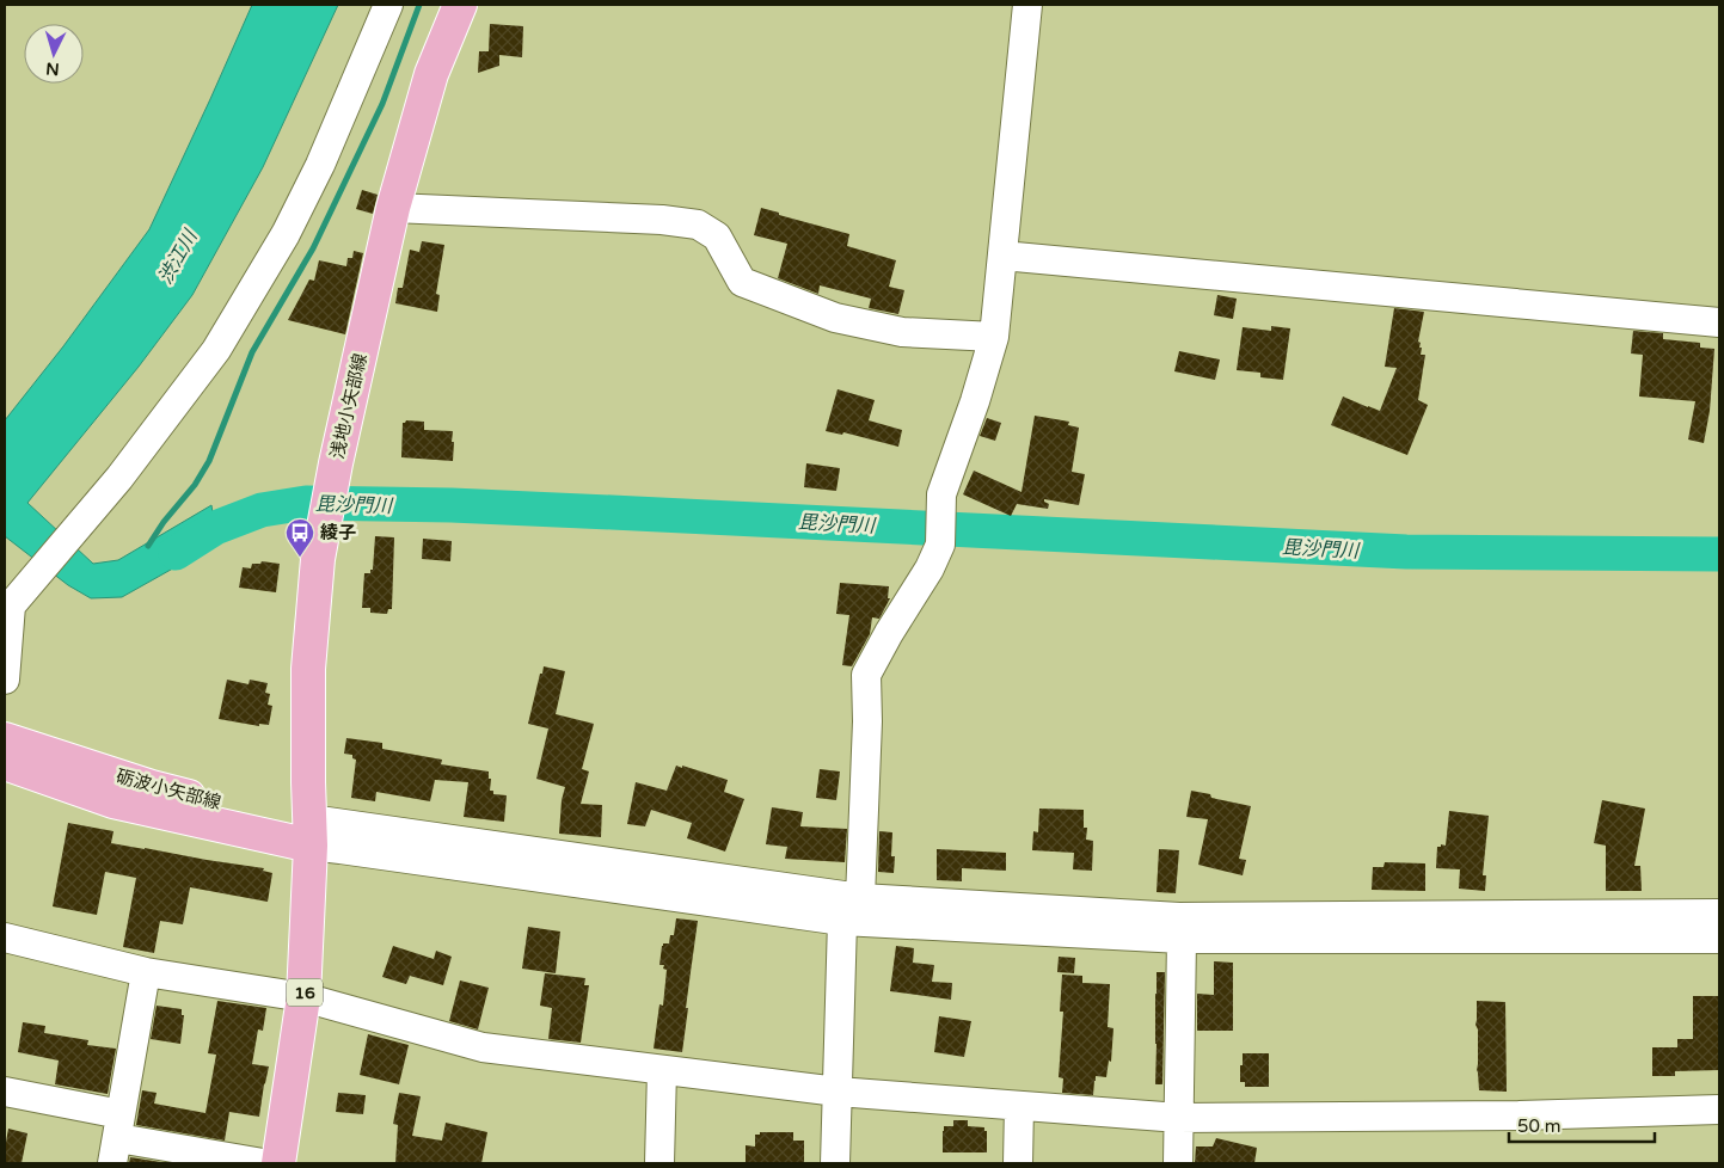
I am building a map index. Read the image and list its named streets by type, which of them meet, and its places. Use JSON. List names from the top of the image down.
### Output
{
  "streets": {
    "main road": ["浅地小矢部線", "砺波小矢部線", "16"]
  },
  "crossings": [
    ["浅地小矢部線", "砺波小矢部線"],
    ["浅地小矢部線", "16"],
    ["砺波小矢部線", "16"]
  ],
  "water": ["渋江川", "毘沙門川"],
  "places": {
    "bus stop": ["綾子"]
  },
  "scale_bar": "50 m",
  "north": "bottom"
}
